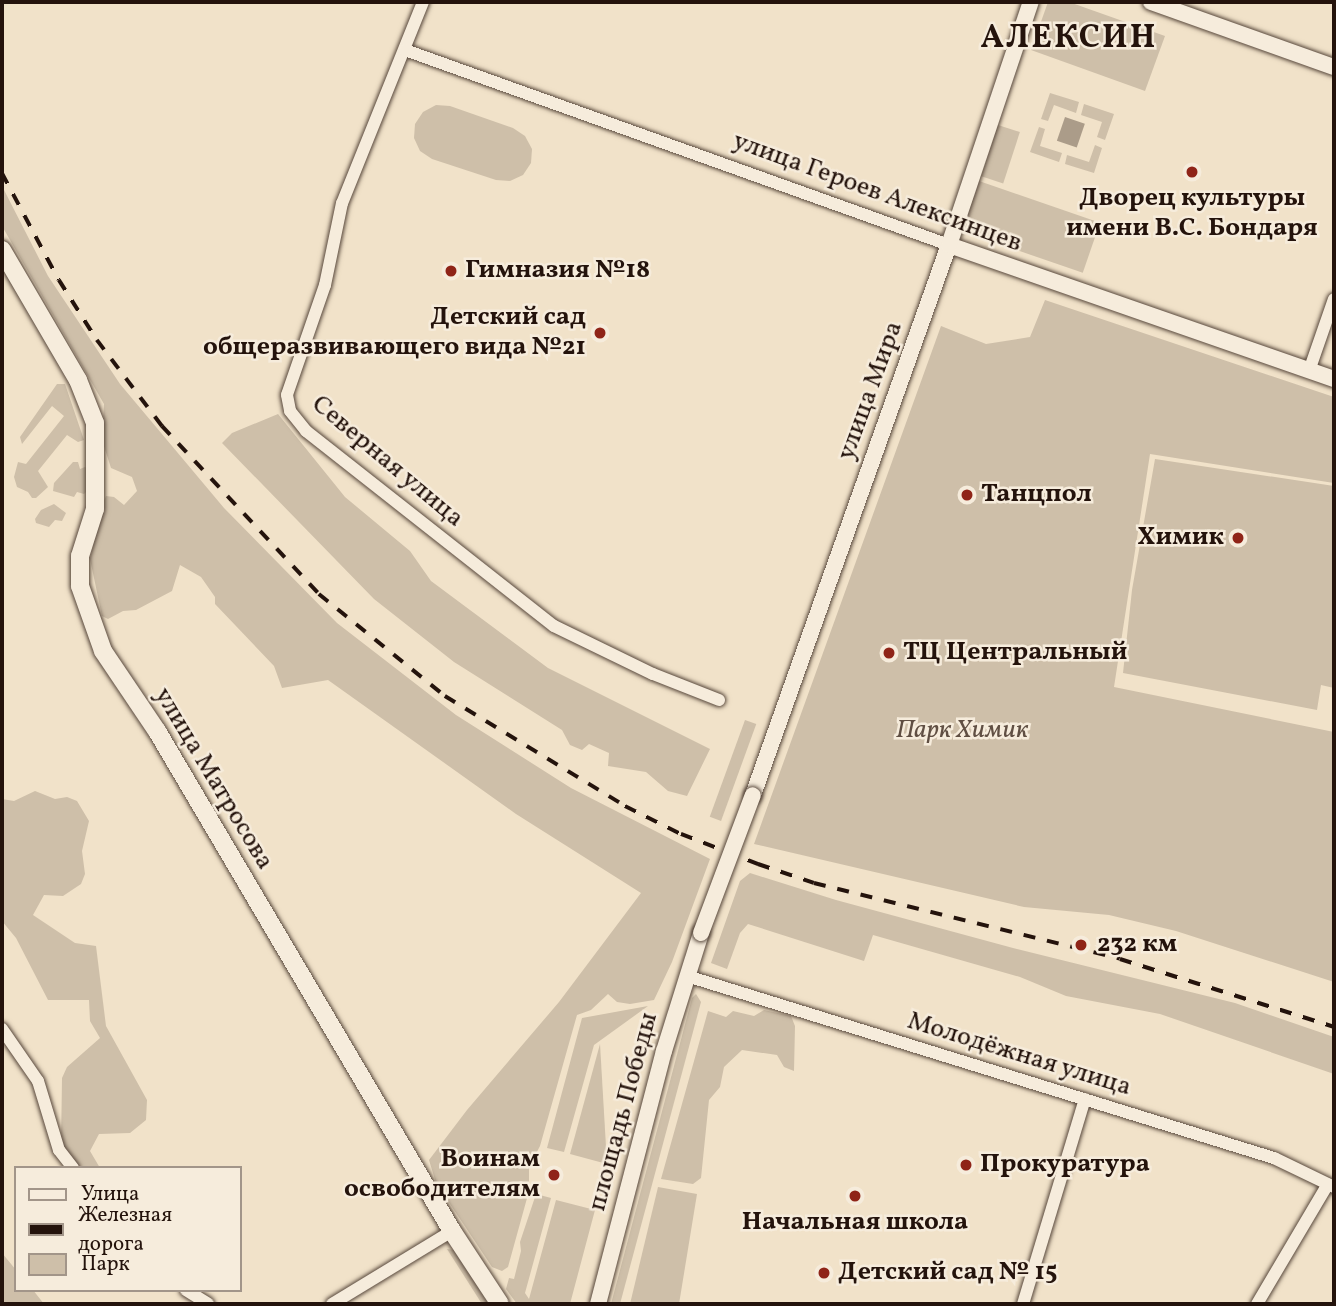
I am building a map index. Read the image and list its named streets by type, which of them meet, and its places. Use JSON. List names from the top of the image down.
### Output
{
  "streets": {
    "main road": ["улица Матросова"],
    "street": [
      "улица Героев Алексинцев",
      "улица Мира",
      "Северная улица",
      "Молодёжная улица",
      "площадь Победы"
    ]
  },
  "crossings": [
    ["улица Героев Алексинцев", "улица Мира"],
    ["улица Героев Алексинцев", "Северная улица"],
    ["улица Мира", "площадь Победы"],
    ["Молодёжная улица", "площадь Победы"]
  ],
  "districts": ["АЛЕКСИН"],
  "parks": ["Парк Химик"],
  "places": [
    "Дворец культуры имени В.С. Бондаря",
    "Гимназия №18",
    "Детский сад общеразвивающего вида №21",
    "Танцпол",
    "Химик",
    "ТЦ Центральный",
    "232 км",
    "Прокуратура",
    "Воинам освободителям",
    "Начальная школа",
    "Детский сад № 15"
  ],
  "legend": ["Улица", "Железная дорога", "Парк"]
}
